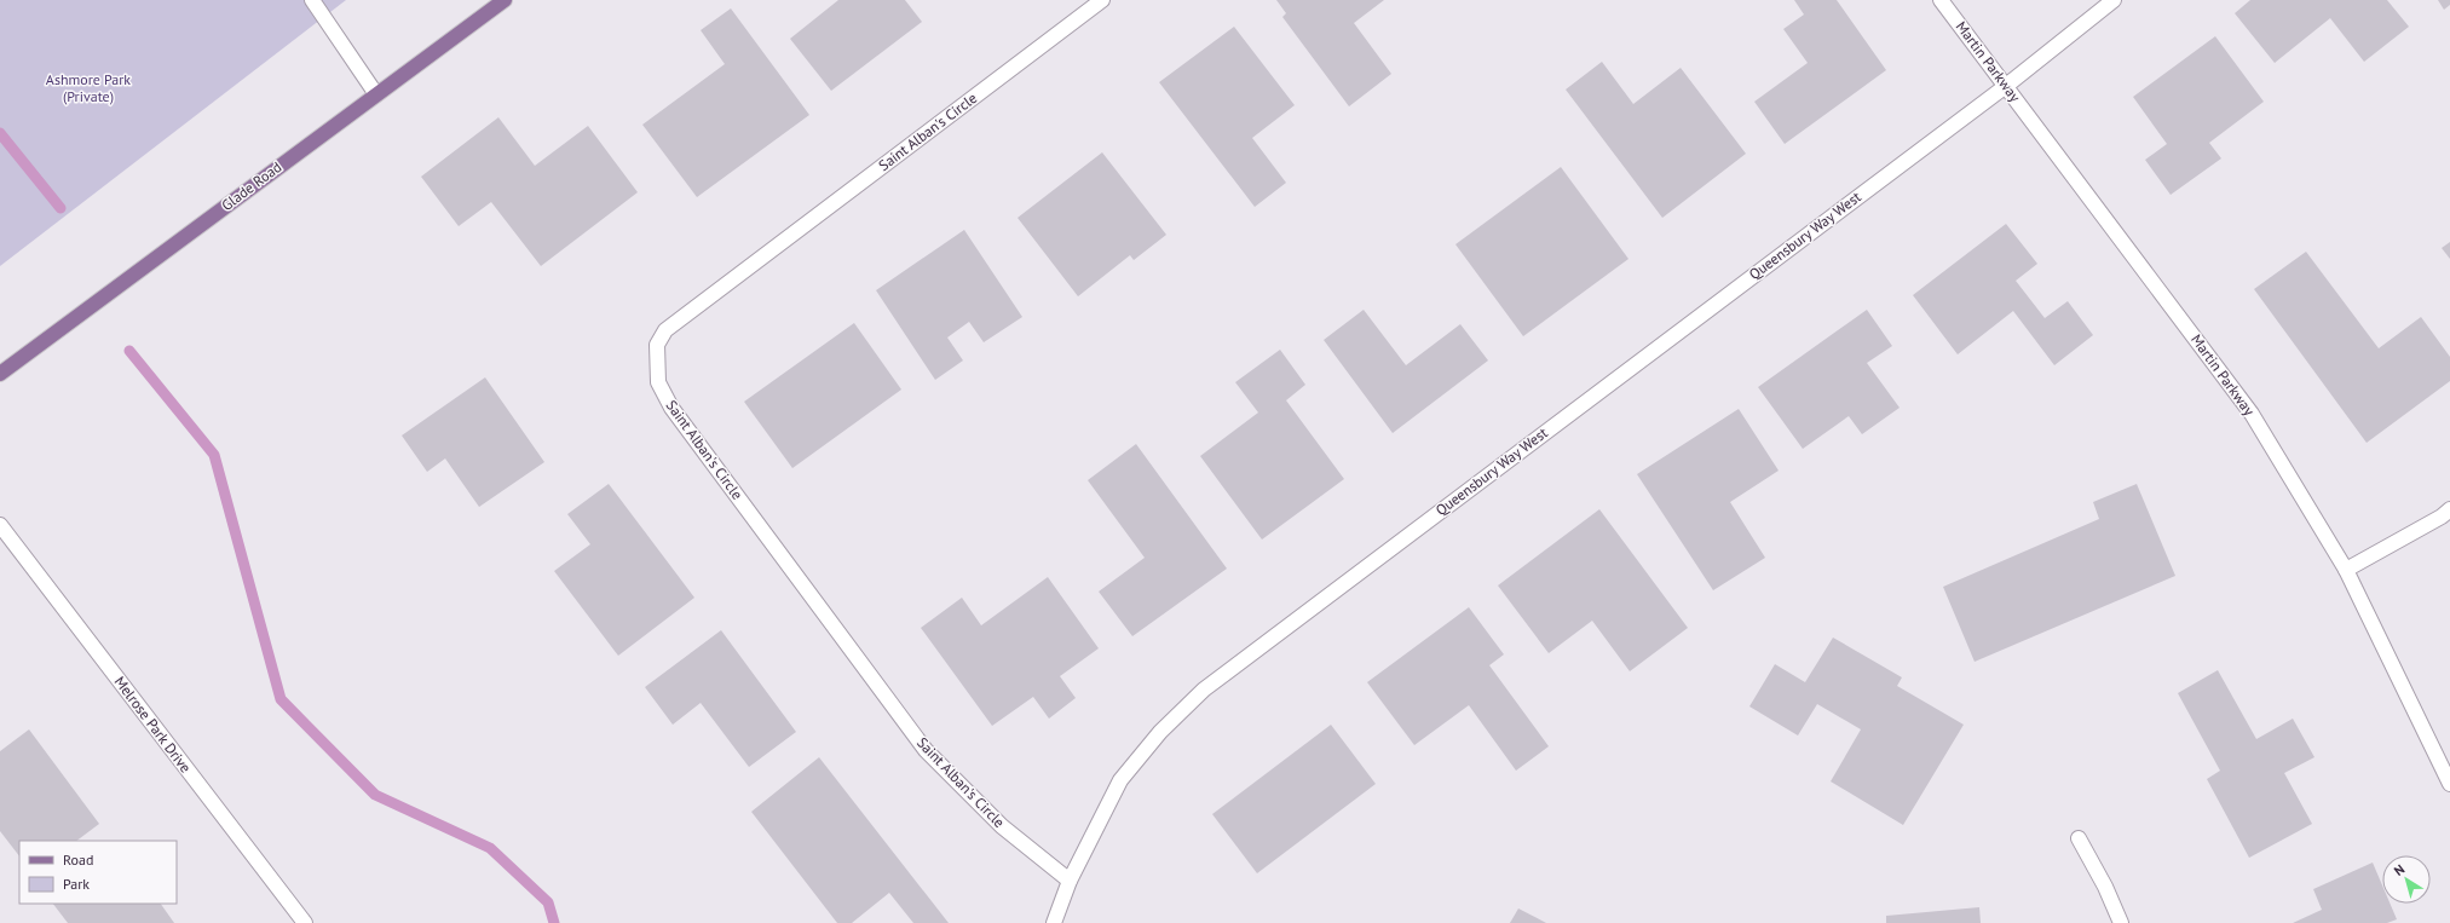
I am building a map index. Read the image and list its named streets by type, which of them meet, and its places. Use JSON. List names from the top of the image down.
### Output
{
  "streets": {
    "main road": ["Glade Road"],
    "street": [
      "Martin Parkway",
      "Saint Alban's Circle",
      "Queensbury Way West",
      "Melrose Park Drive"
    ]
  },
  "crossings": [
    ["Martin Parkway", "Queensbury Way West"],
    ["Saint Alban's Circle", "Queensbury Way West"]
  ],
  "parks": ["Ashmore Park (Private)"],
  "legend": ["Road", "Park"],
  "north": "top left"
}
